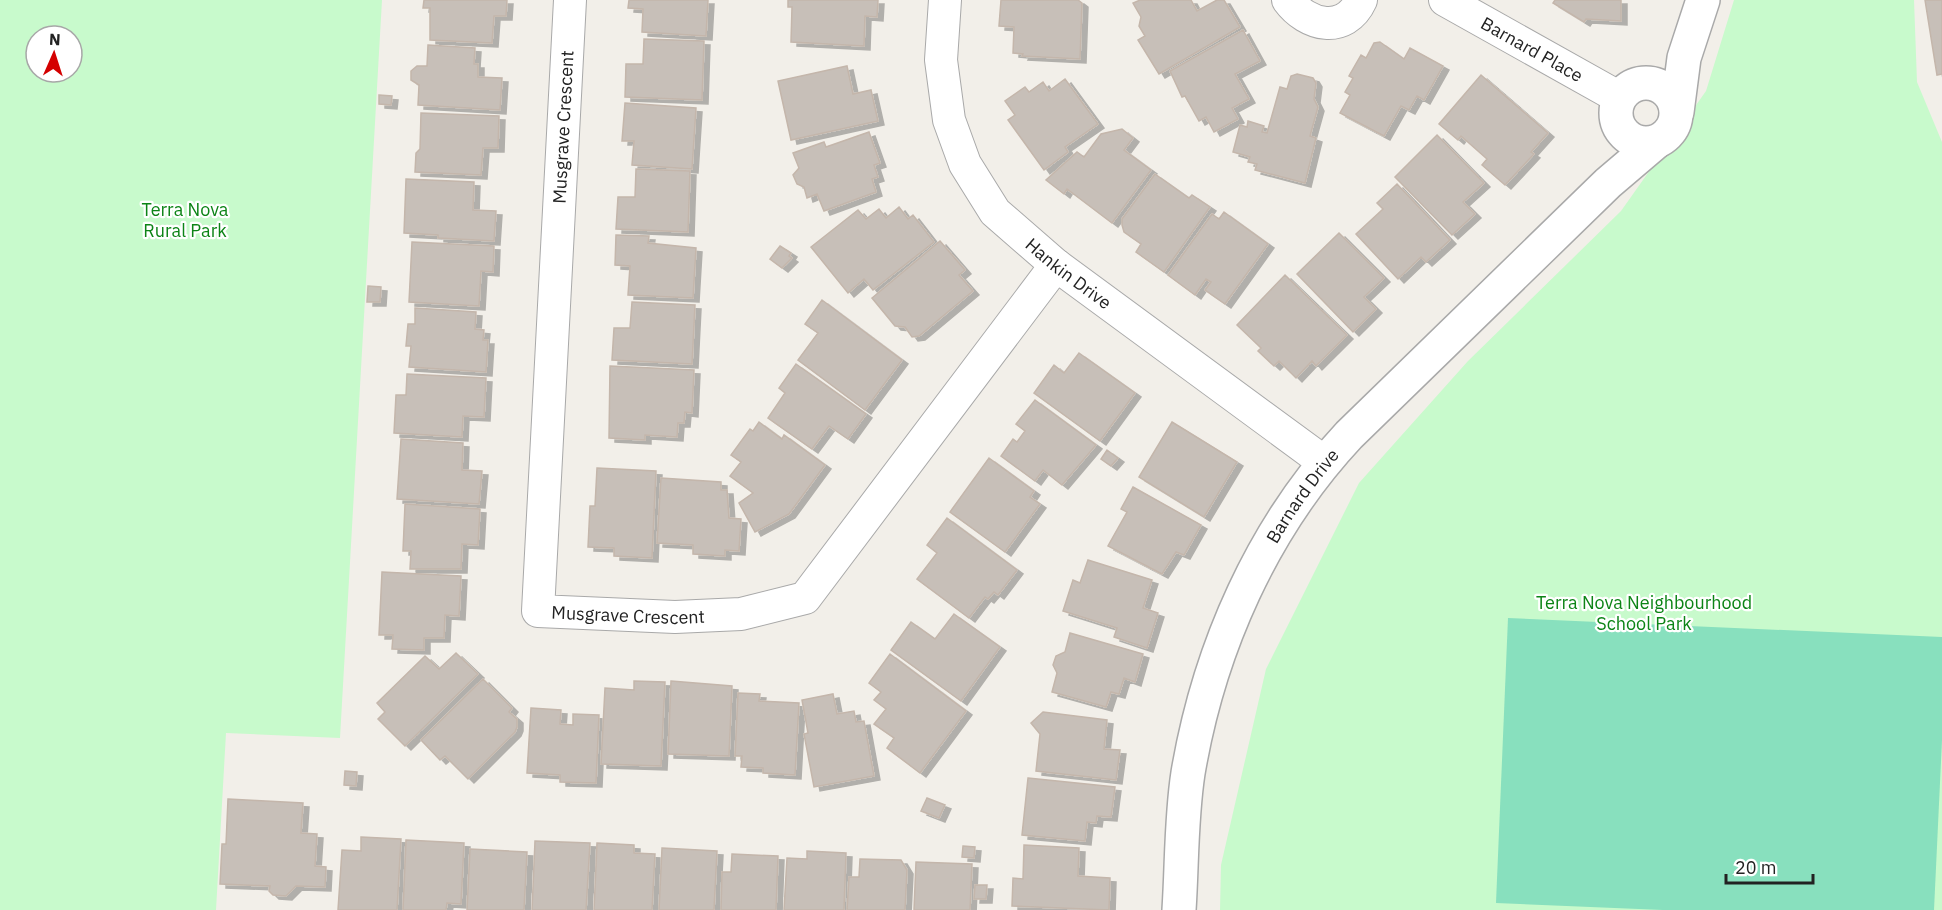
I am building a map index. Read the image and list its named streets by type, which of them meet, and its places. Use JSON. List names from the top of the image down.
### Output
{
  "streets": {
    "street": [
      "Barnard Place",
      "Musgrave Crescent",
      "Hankin Drive",
      "Barnard Drive"
    ]
  },
  "crossings": [
    ["Barnard Place", "Barnard Drive"],
    ["Musgrave Crescent", "Hankin Drive"],
    ["Hankin Drive", "Barnard Drive"]
  ],
  "parks": ["Terra Nova Rural Park", "Terra Nova Neighbourhood School Park"],
  "scale_bar": "20 m",
  "north": "top"
}
